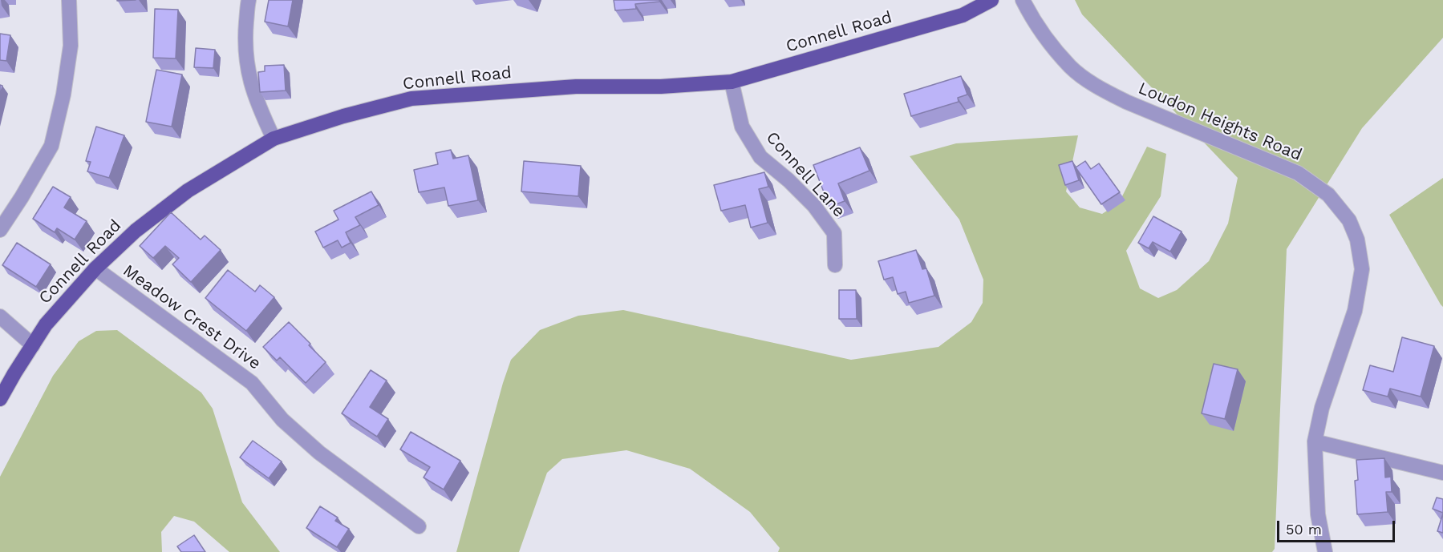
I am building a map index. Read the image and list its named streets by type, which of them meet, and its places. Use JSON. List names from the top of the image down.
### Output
{
  "streets": {
    "main road": ["Connell Road"],
    "street": ["Loudon Heights Road", "Connell Lane", "Meadow Crest Drive"]
  },
  "crossings": [
    ["Connell Road", "Connell Lane"],
    ["Connell Road", "Meadow Crest Drive"]
  ],
  "scale_bar": "50 m"
}
